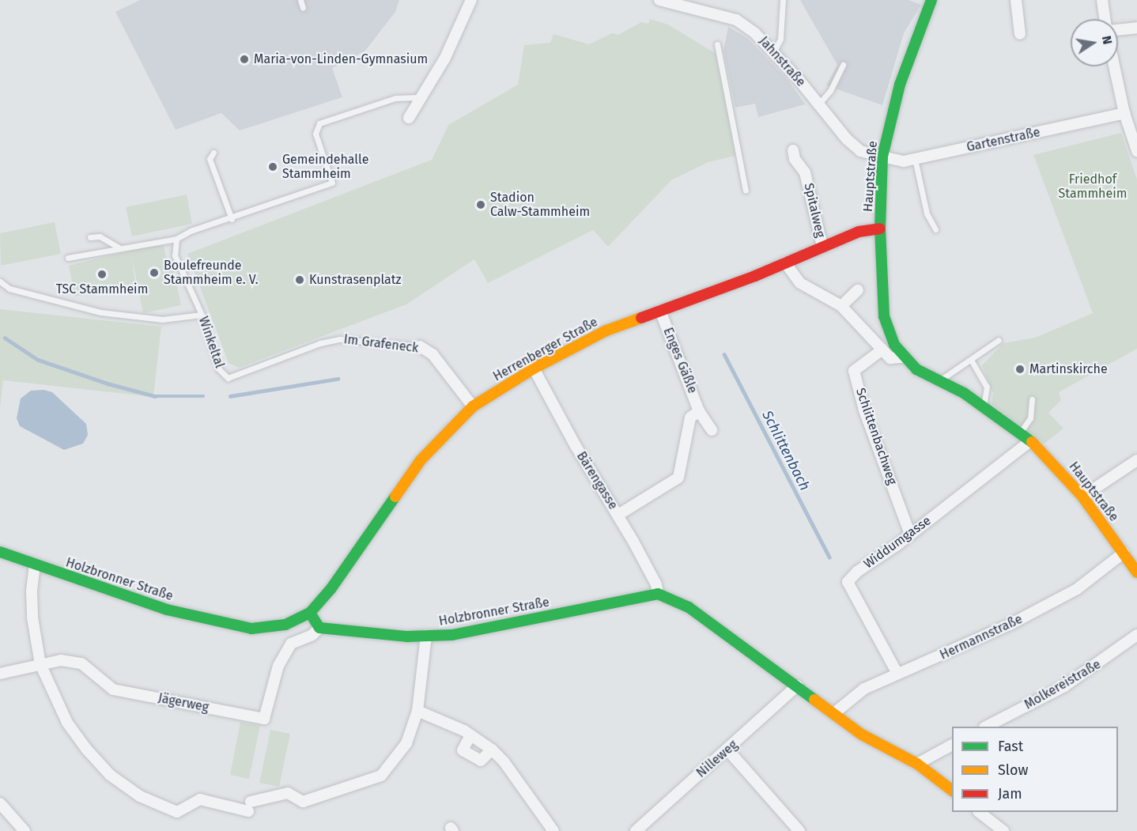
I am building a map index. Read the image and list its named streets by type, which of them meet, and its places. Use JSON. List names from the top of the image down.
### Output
{
  "streets": {
    "street": [
      "Jahnstraße",
      "Gartenstraße",
      "Hauptstraße",
      "Spitalweg",
      "Im Grafeneck",
      "Herrenberger Straße",
      "Enges Gäßle",
      "Schlittenbachweg",
      "Bärengasse",
      "Widdumgasse",
      "Holzbronner Straße",
      "Hermannstraße",
      "Molkereistraße",
      "Jägerweg",
      "Nilleweg"
    ],
    "lane": ["Winkeltal"]
  },
  "crossings": [
    ["Jahnstraße", "Gartenstraße"],
    ["Jahnstraße", "Hauptstraße"],
    ["Gartenstraße", "Hauptstraße"],
    ["Hauptstraße", "Herrenberger Straße"],
    ["Hauptstraße", "Schlittenbachweg"],
    ["Hauptstraße", "Widdumgasse"],
    ["Hauptstraße", "Hermannstraße"],
    ["Spitalweg", "Herrenberger Straße"],
    ["Winkeltal", "Im Grafeneck"],
    ["Im Grafeneck", "Herrenberger Straße"],
    ["Herrenberger Straße", "Enges Gäßle"],
    ["Herrenberger Straße", "Bärengasse"],
    ["Herrenberger Straße", "Holzbronner Straße"],
    ["Enges Gäßle", "Bärengasse"],
    ["Schlittenbachweg", "Widdumgasse"],
    ["Bärengasse", "Holzbronner Straße"],
    ["Widdumgasse", "Hermannstraße"],
    ["Holzbronner Straße", "Jägerweg"]
  ],
  "water": ["Schlittenbach"],
  "parks": ["Friedhof Stammheim"],
  "places": [
    "Maria-von-Linden-Gymnasium",
    "Gemeindehalle Stammheim",
    "Stadion Calw-Stammheim",
    "Boulefreunde Stammheim e. V.",
    "TSC Stammheim",
    "Kunstrasenplatz",
    "Martinskirche"
  ],
  "legend": ["Fast", "Slow", "Jam"],
  "north": "right"
}
